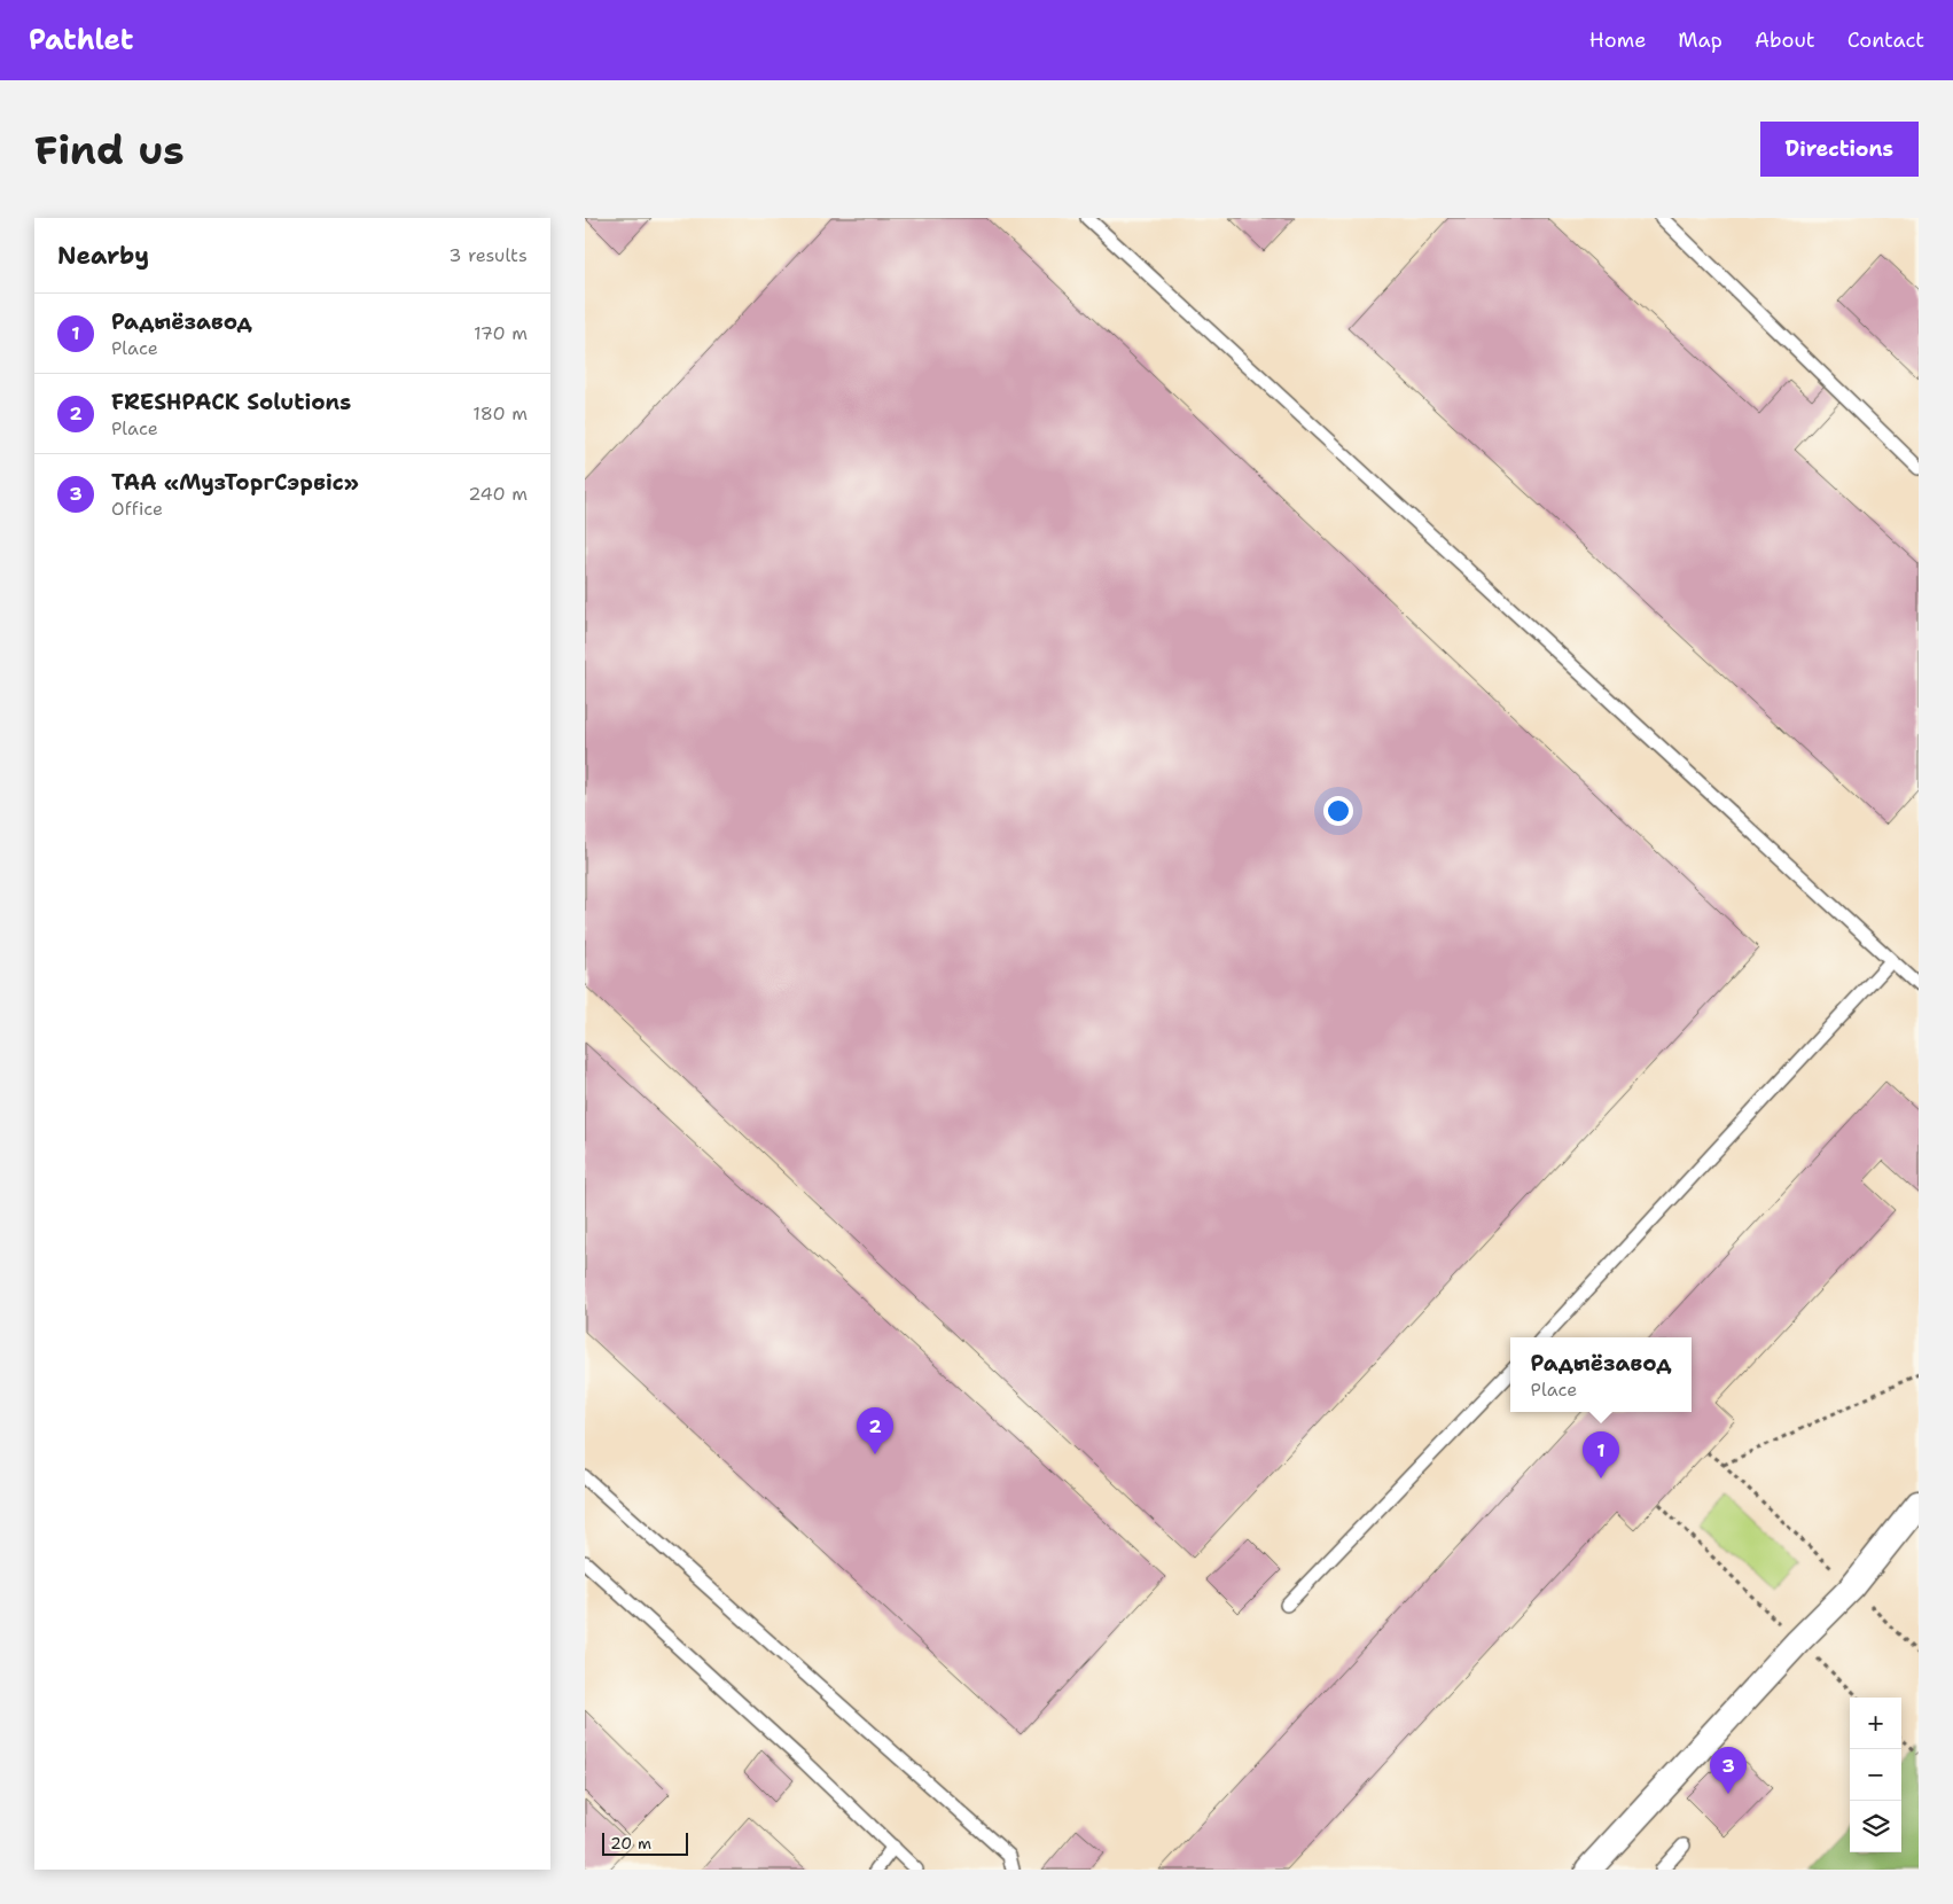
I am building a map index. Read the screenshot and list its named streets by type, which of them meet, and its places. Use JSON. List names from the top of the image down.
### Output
{
  "scale_bar": "20 m",
  "page": {
    "header": "Pathlet",
    "nav": [
      "Home",
      "Map",
      "About",
      "Contact"
    ],
    "buttons": "Directions",
    "title": "Find us",
    "heading": ["Nearby", "3 results"],
    "list": [
      {
        "mark": "1",
        "name": "Радыёзавод",
        "note": "Place",
        "value": "170 m"
      },
      {
        "mark": "2",
        "name": "FRESHPACK Solutions",
        "note": "Place",
        "value": "180 m"
      },
      {
        "mark": "3",
        "name": "ТАА «МузТоргСэрвіс»",
        "note": "Office",
        "value": "240 m"
      }
    ],
    "popup": ["Радыёзавод", "Place"],
    "pins": ["2", "1", "3"],
    "map_buttons": ["+", "−"],
    "scale": "20 m"
  }
}
